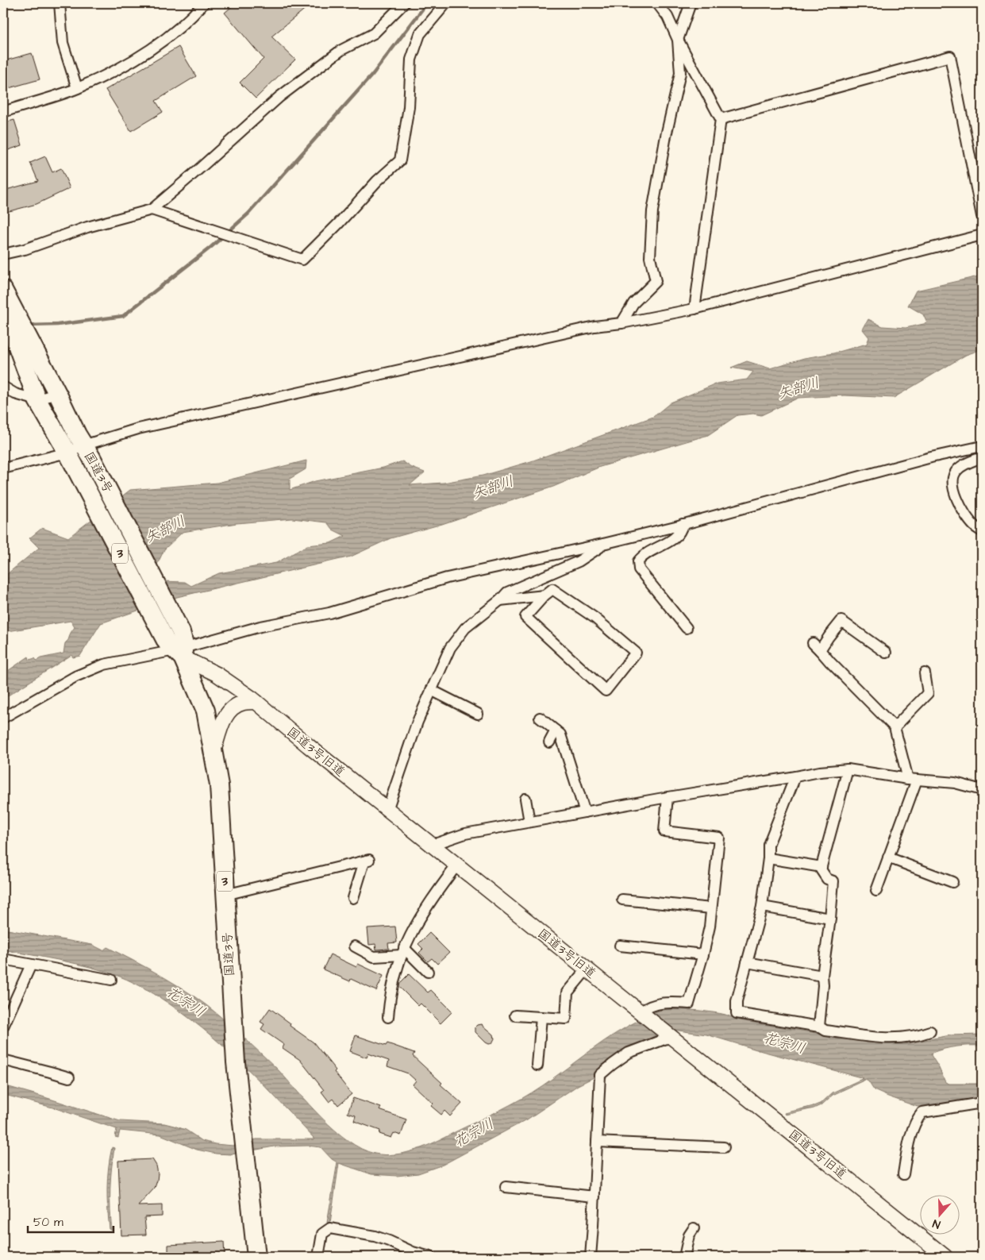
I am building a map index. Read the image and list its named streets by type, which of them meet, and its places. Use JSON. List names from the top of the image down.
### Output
{
  "streets": {
    "highway": ["国道3号", "3"],
    "street": ["国道3号旧道"]
  },
  "crossings": [
    ["国道3号", "国道3号旧道"]
  ],
  "water": ["矢部川", "花宗川"],
  "scale_bar": "50 m",
  "north": "bottom"
}
